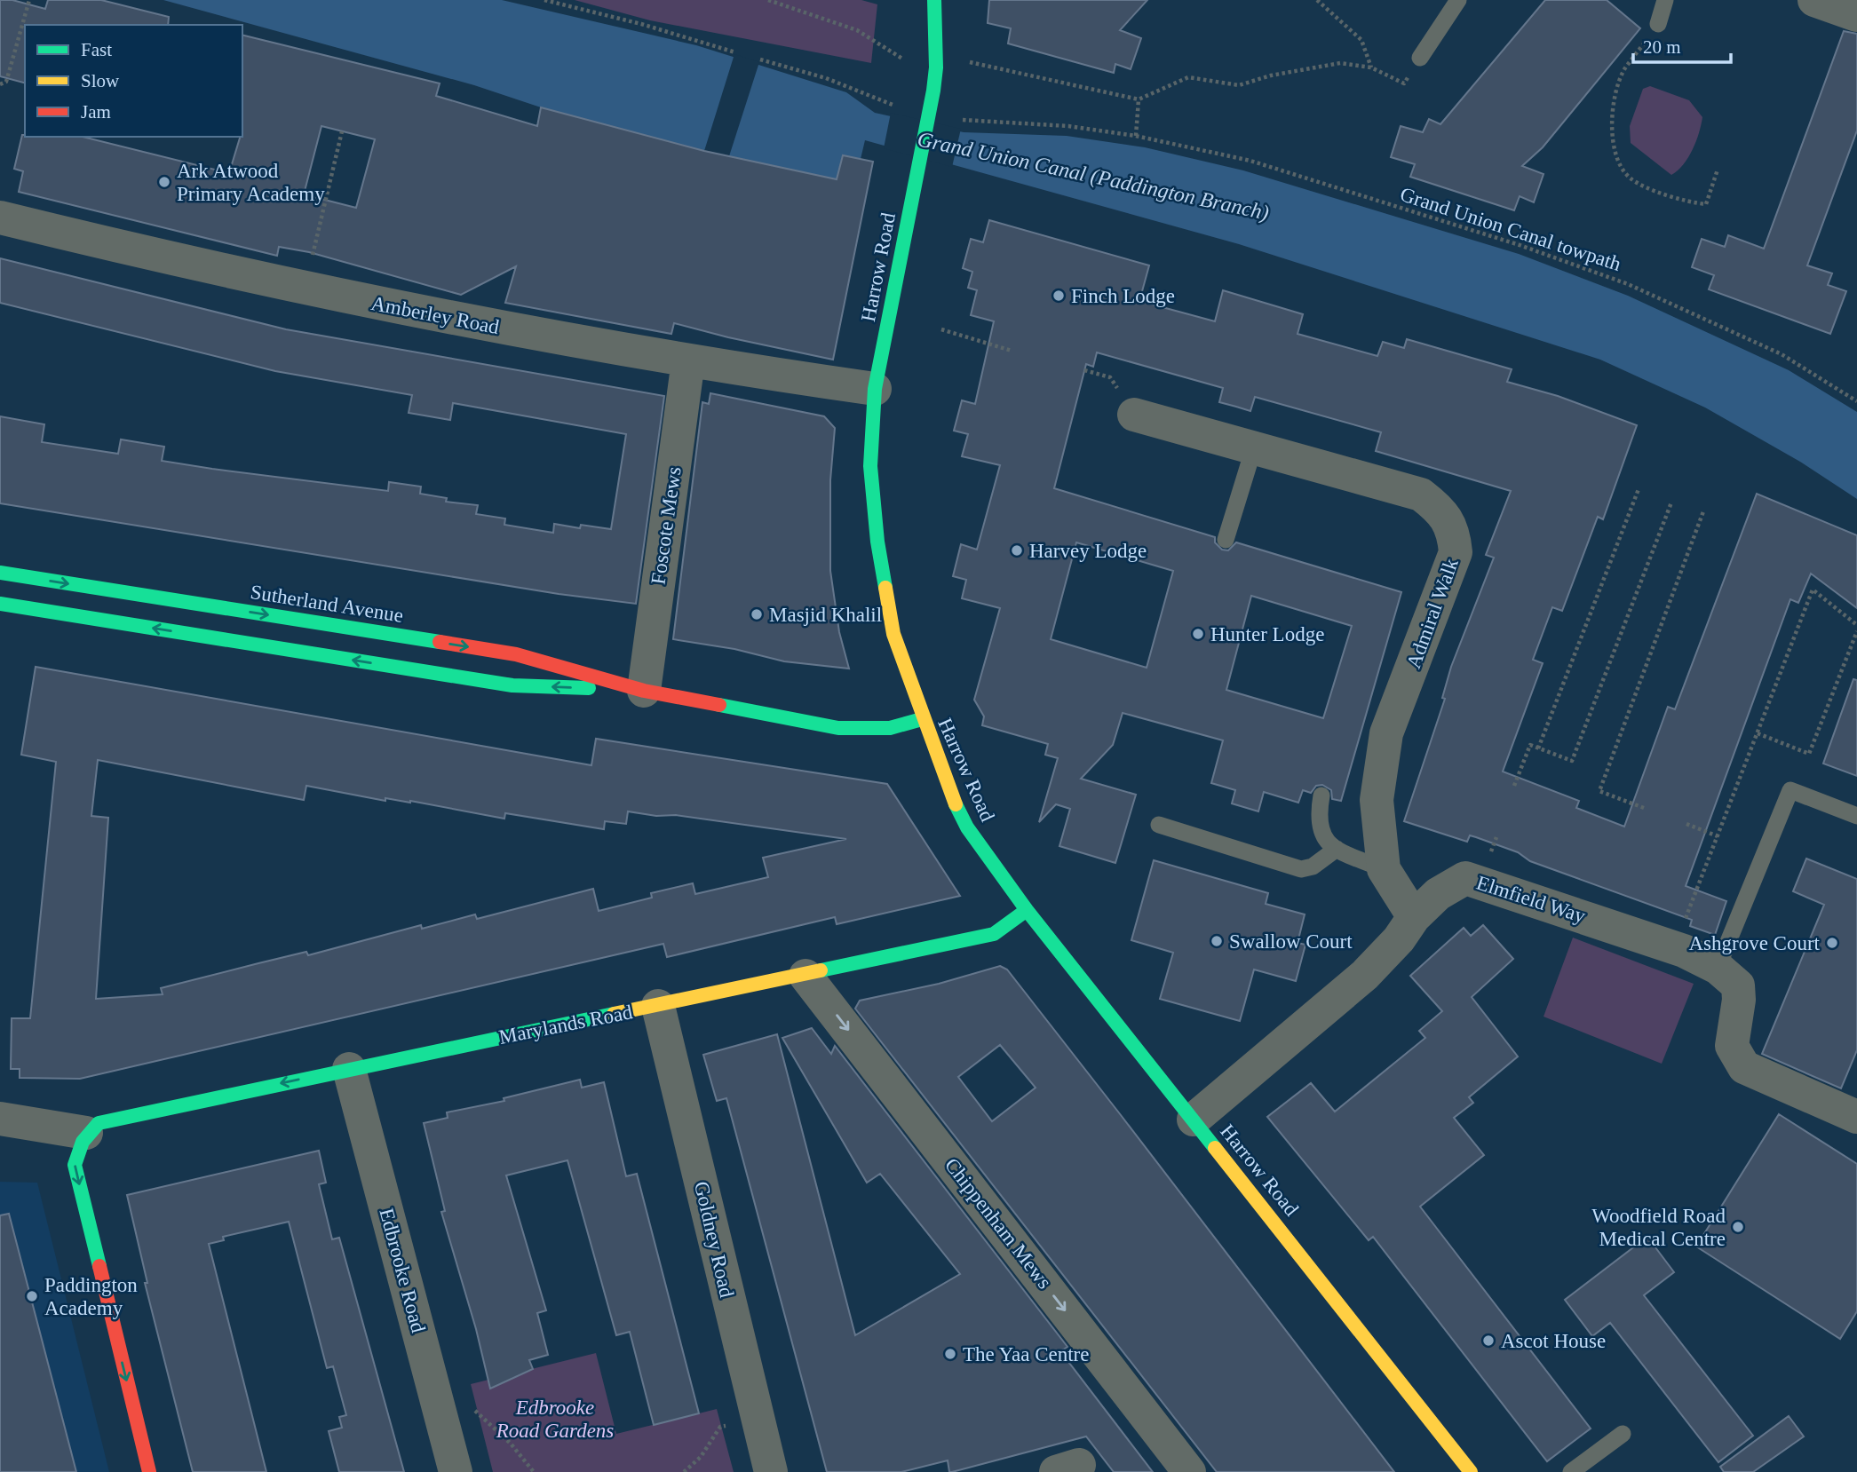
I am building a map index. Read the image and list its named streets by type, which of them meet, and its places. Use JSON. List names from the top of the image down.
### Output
{
  "streets": {
    "street": [
      "Harrow Road",
      "Amberley Road",
      "Foscote Mews",
      "Sutherland Avenue",
      "Admiral Walk",
      "Elmfield Way",
      "Marylands Road",
      "Chippenham Mews",
      "Goldney Road",
      "Edbrooke Road"
    ],
    "path": ["Grand Union Canal towpath"]
  },
  "crossings": [
    ["Harrow Road", "Amberley Road"],
    ["Harrow Road", "Sutherland Avenue"],
    ["Harrow Road", "Elmfield Way"],
    ["Harrow Road", "Marylands Road"],
    ["Amberley Road", "Foscote Mews"],
    ["Foscote Mews", "Sutherland Avenue"],
    ["Admiral Walk", "Elmfield Way"],
    ["Marylands Road", "Chippenham Mews"],
    ["Marylands Road", "Goldney Road"],
    ["Marylands Road", "Edbrooke Road"]
  ],
  "one_way": ["Chippenham Mews"],
  "water": ["Grand Union Canal (Paddington Branch)"],
  "parks": ["Edbrooke Road Gardens"],
  "places": [
    "Ark Atwood Primary Academy",
    "Finch Lodge",
    "Harvey Lodge",
    "Masjid Khalil",
    "Hunter Lodge",
    "Swallow Court",
    "Ashgrove Court",
    "Woodfield Road Medical Centre",
    "Paddington Academy",
    "Ascot House",
    "The Yaa Centre"
  ],
  "legend": ["Fast", "Slow", "Jam"],
  "scale_bar": "20 m"
}
